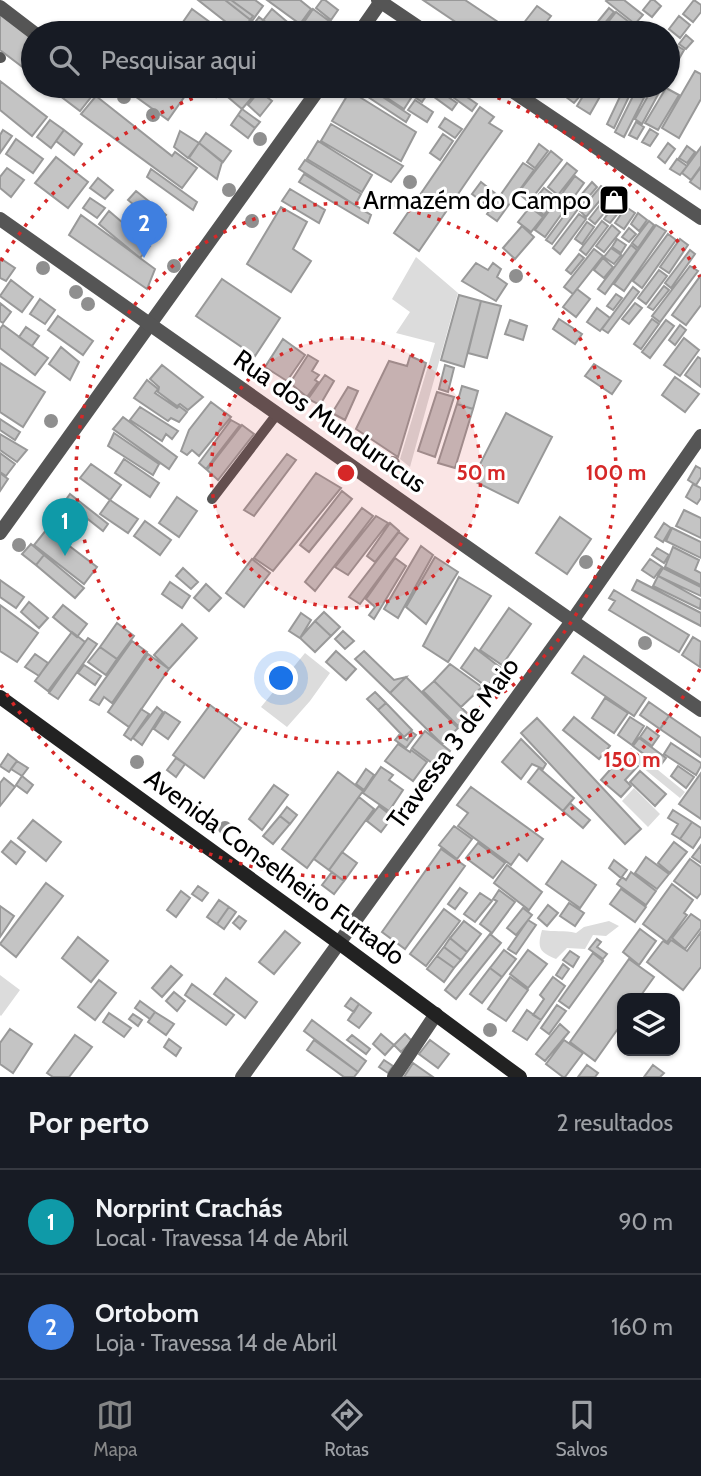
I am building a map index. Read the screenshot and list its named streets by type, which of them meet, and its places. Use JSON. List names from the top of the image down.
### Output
{
  "streets": {
    "main road": ["Avenida Conselheiro Furtado"],
    "street": ["Rua dos Mundurucus", "Travessa 3 de Maio"]
  },
  "crossings": [
    ["Rua dos Mundurucus", "Travessa 3 de Maio"],
    ["Travessa 3 de Maio", "Avenida Conselheiro Furtado"]
  ],
  "places": {
    "shop": ["Armazém do Campo"]
  },
  "page": {
    "search": "Pesquisar aqui",
    "pins": ["2", "1"],
    "heading": ["Por perto", "2 resultados"],
    "list": [
      {
        "mark": "1",
        "name": "Norprint Crachás",
        "note": "Local · Travessa 14 de Abril",
        "value": "90 m"
      },
      {
        "mark": "2",
        "name": "Ortobom",
        "note": "Loja · Travessa 14 de Abril",
        "value": "160 m"
      }
    ],
    "nav": ["Mapa", "Rotas", "Salvos"]
  },
  "rings": ["50 m", "100 m", "150 m"]
}
